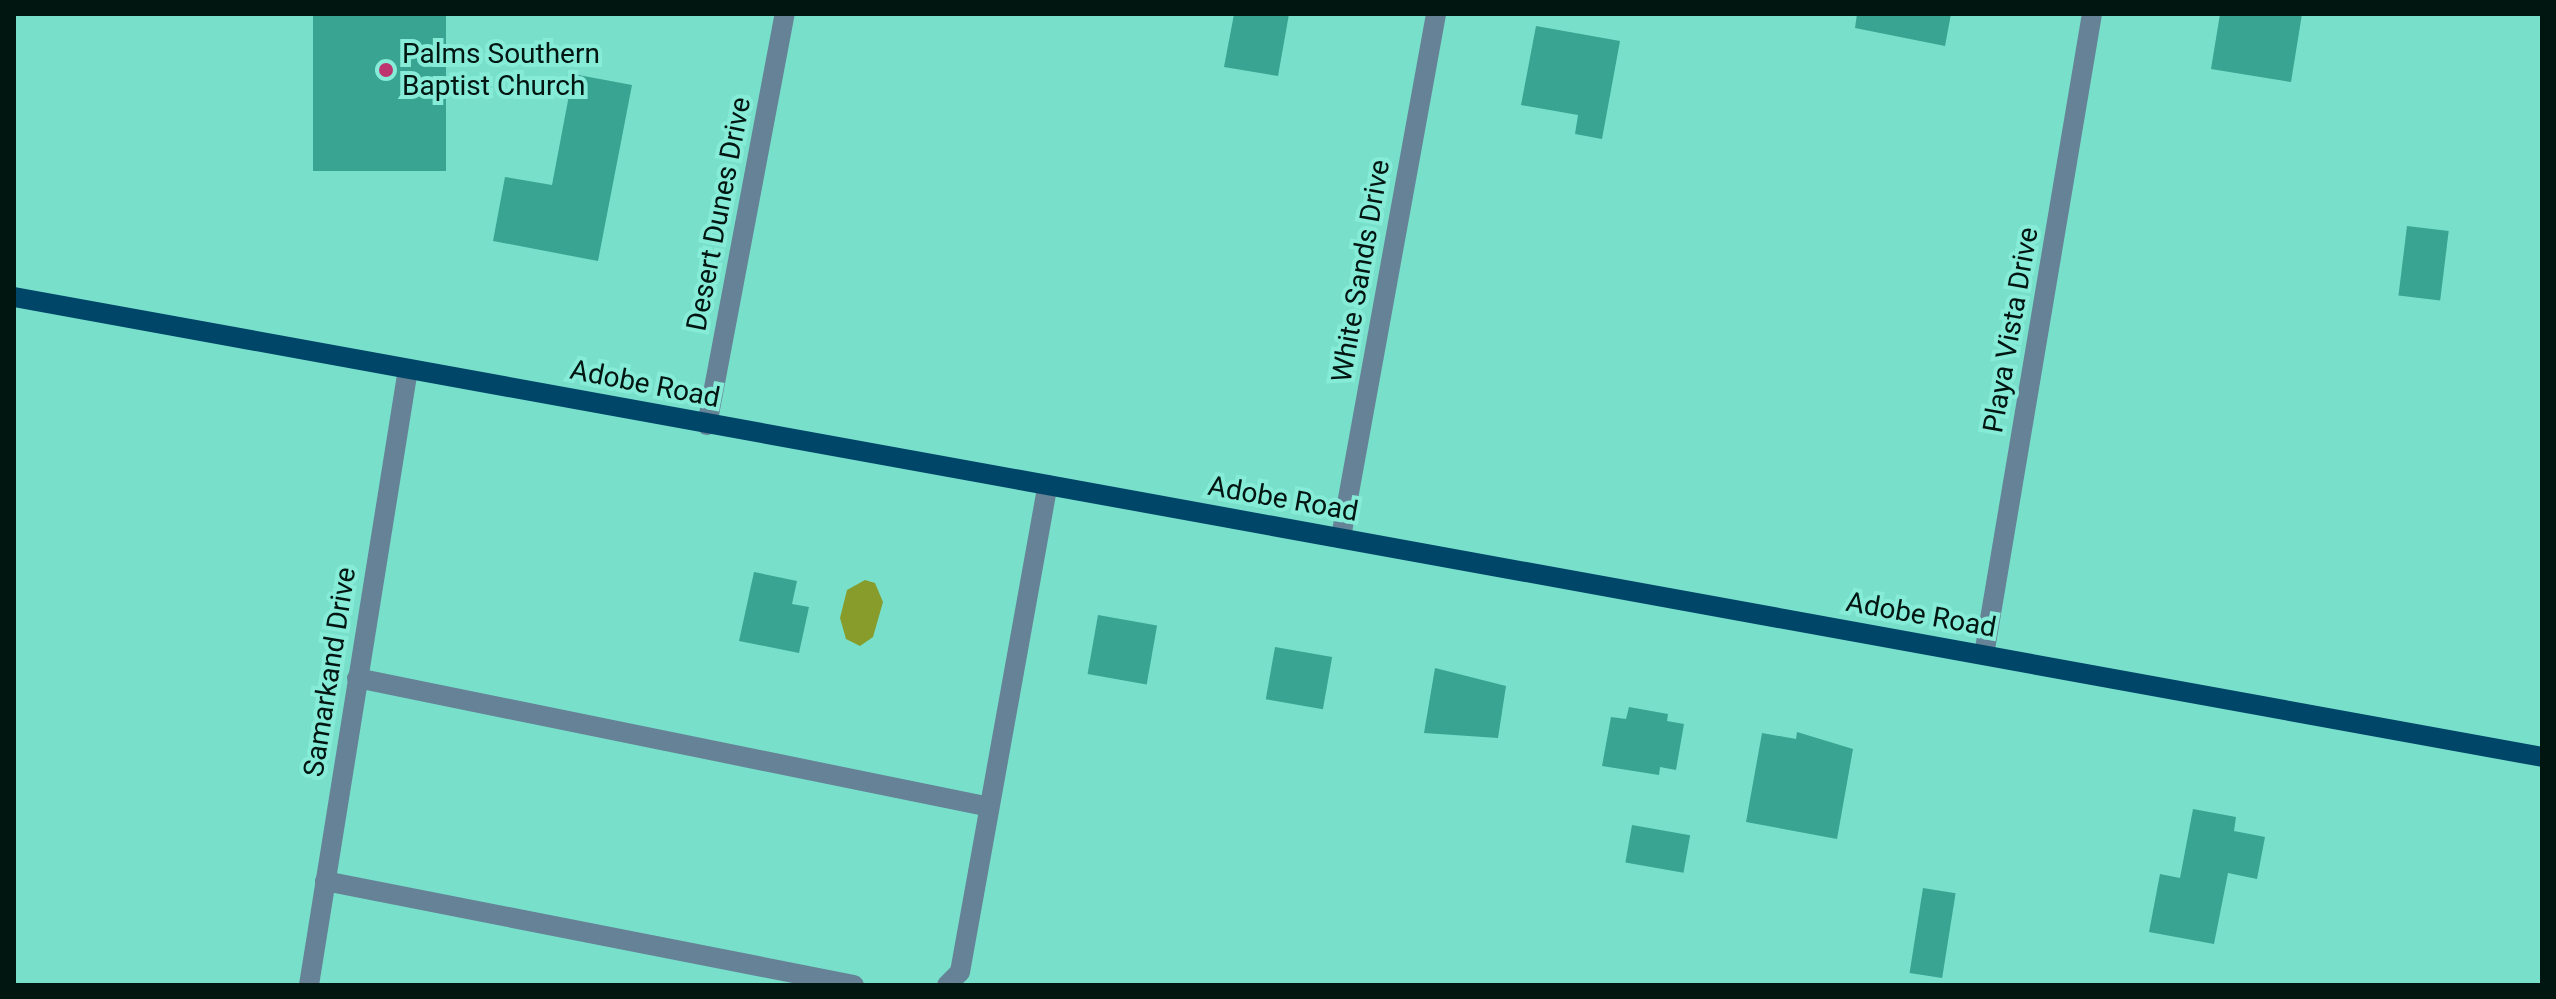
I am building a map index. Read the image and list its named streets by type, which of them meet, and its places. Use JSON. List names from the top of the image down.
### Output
{
  "streets": {
    "main road": ["Adobe Road"],
    "street": [
      "Desert Dunes Drive",
      "White Sands Drive",
      "Playa Vista Drive",
      "Samarkand Drive"
    ]
  },
  "crossings": [
    ["Desert Dunes Drive", "Adobe Road"],
    ["White Sands Drive", "Adobe Road"],
    ["Playa Vista Drive", "Adobe Road"],
    ["Adobe Road", "Samarkand Drive"]
  ],
  "places": ["Palms Southern Baptist Church"]
}
